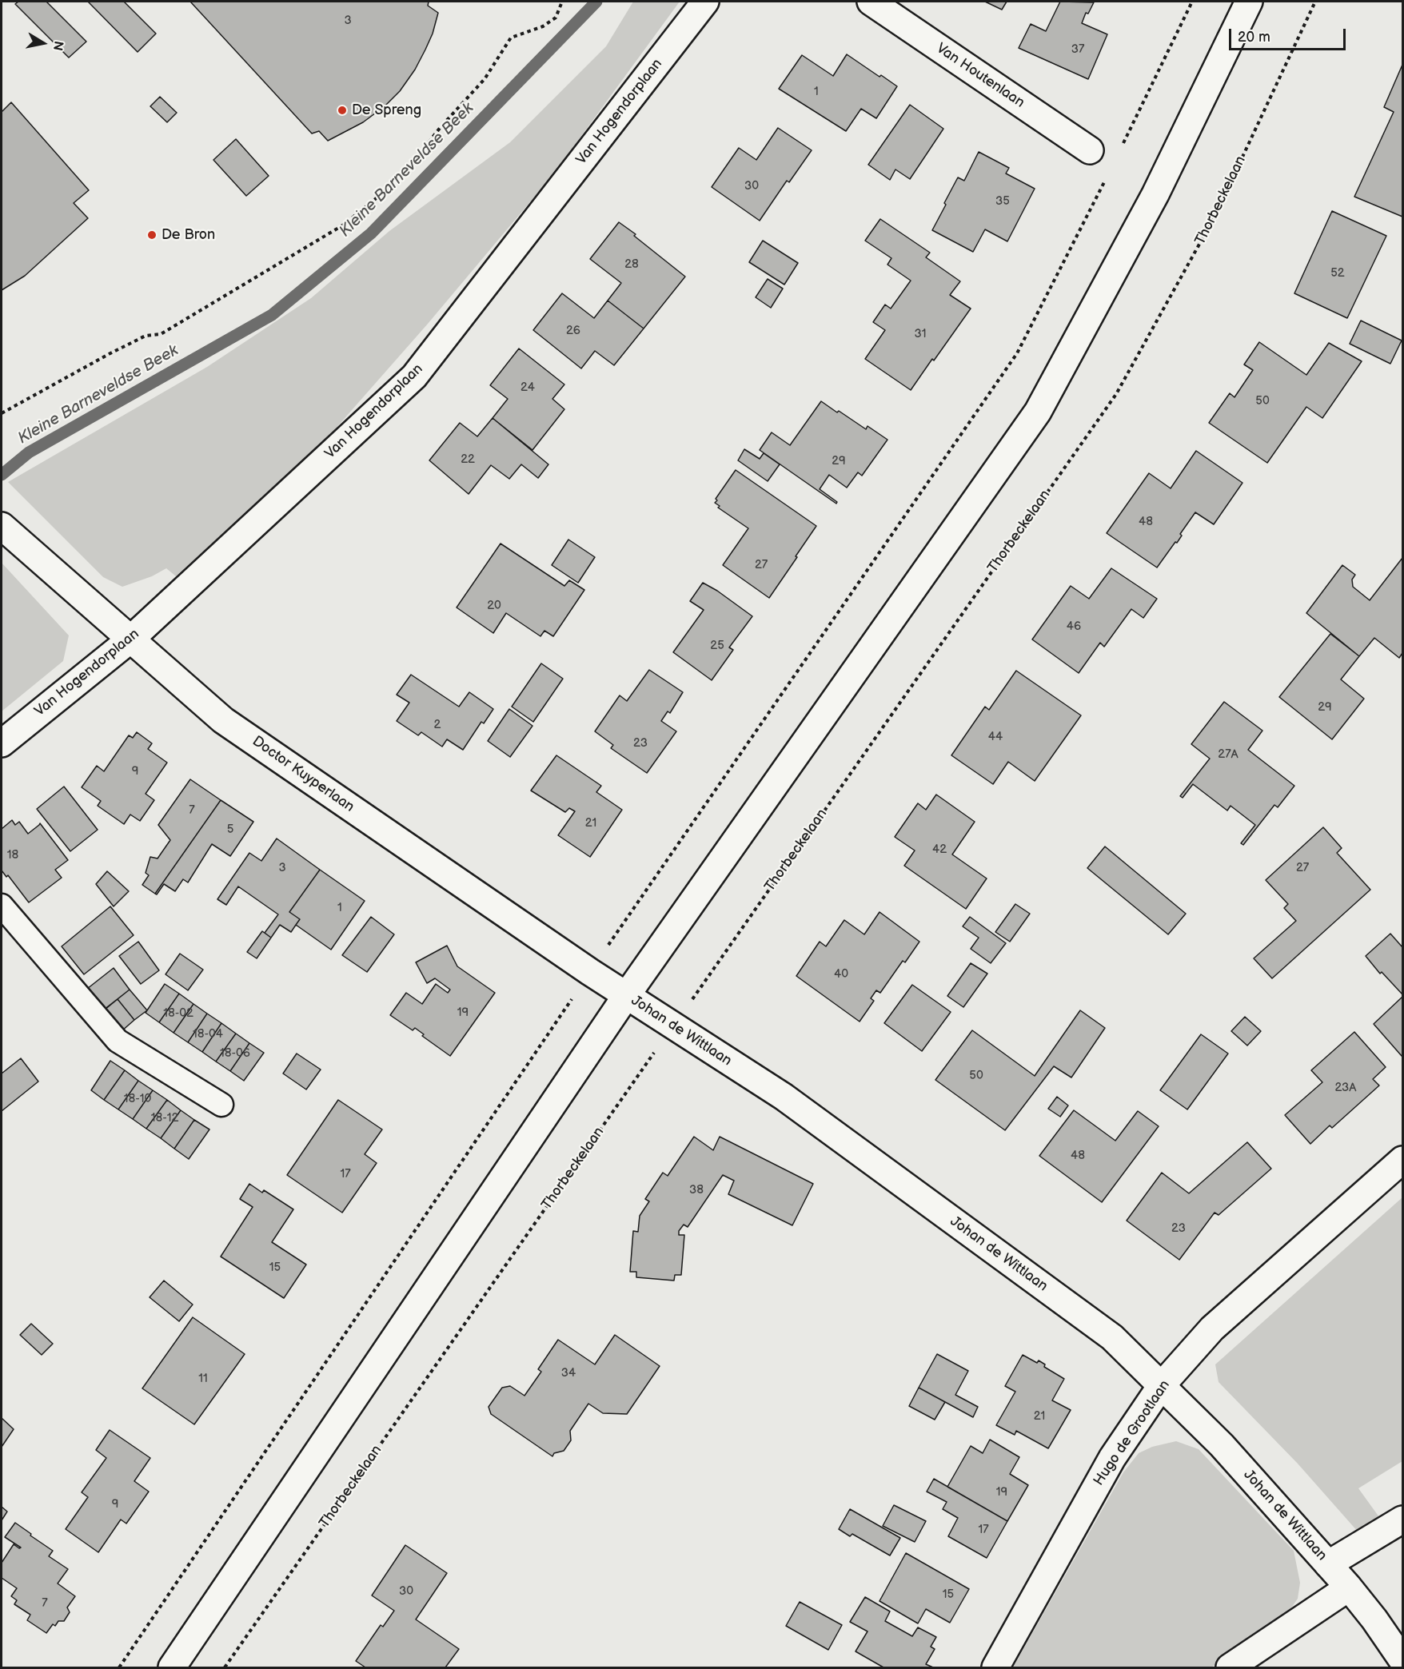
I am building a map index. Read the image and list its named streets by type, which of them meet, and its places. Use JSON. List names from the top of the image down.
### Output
{
  "streets": {
    "street": [
      "Van Houtenlaan",
      "Van Hogendorplaan",
      "Doctor Kuyperlaan",
      "Johan de Wittlaan",
      "Hugo de Grootlaan"
    ],
    "path": ["Thorbeckelaan"]
  },
  "crossings": [
    ["Van Hogendorplaan", "Doctor Kuyperlaan"],
    ["Thorbeckelaan", "Johan de Wittlaan"],
    ["Doctor Kuyperlaan", "Johan de Wittlaan"],
    ["Johan de Wittlaan", "Hugo de Grootlaan"]
  ],
  "water": ["Kleine Barneveldse Beek"],
  "places": ["De Spreng", "De Bron"],
  "house_numbers": [
    "3",
    "37",
    "1",
    "30",
    "35",
    "28",
    "52",
    "26",
    "31",
    "24",
    "50",
    "22",
    "29",
    "48",
    "27",
    "20",
    "46",
    "25",
    "29",
    "2",
    "44",
    "23",
    "27A",
    "9",
    "7",
    "21",
    "5",
    "42",
    "18",
    "3",
    "27",
    "1",
    "40",
    "19",
    "18-02",
    "18-04",
    "18-06",
    "50",
    "23A",
    "18-10",
    "18-12",
    "48",
    "17",
    "38",
    "23",
    "15",
    "34",
    "11",
    "21",
    "19",
    "9",
    "17",
    "30",
    "15",
    "7"
  ],
  "scale_bar": "20 m",
  "north": "right"
}
